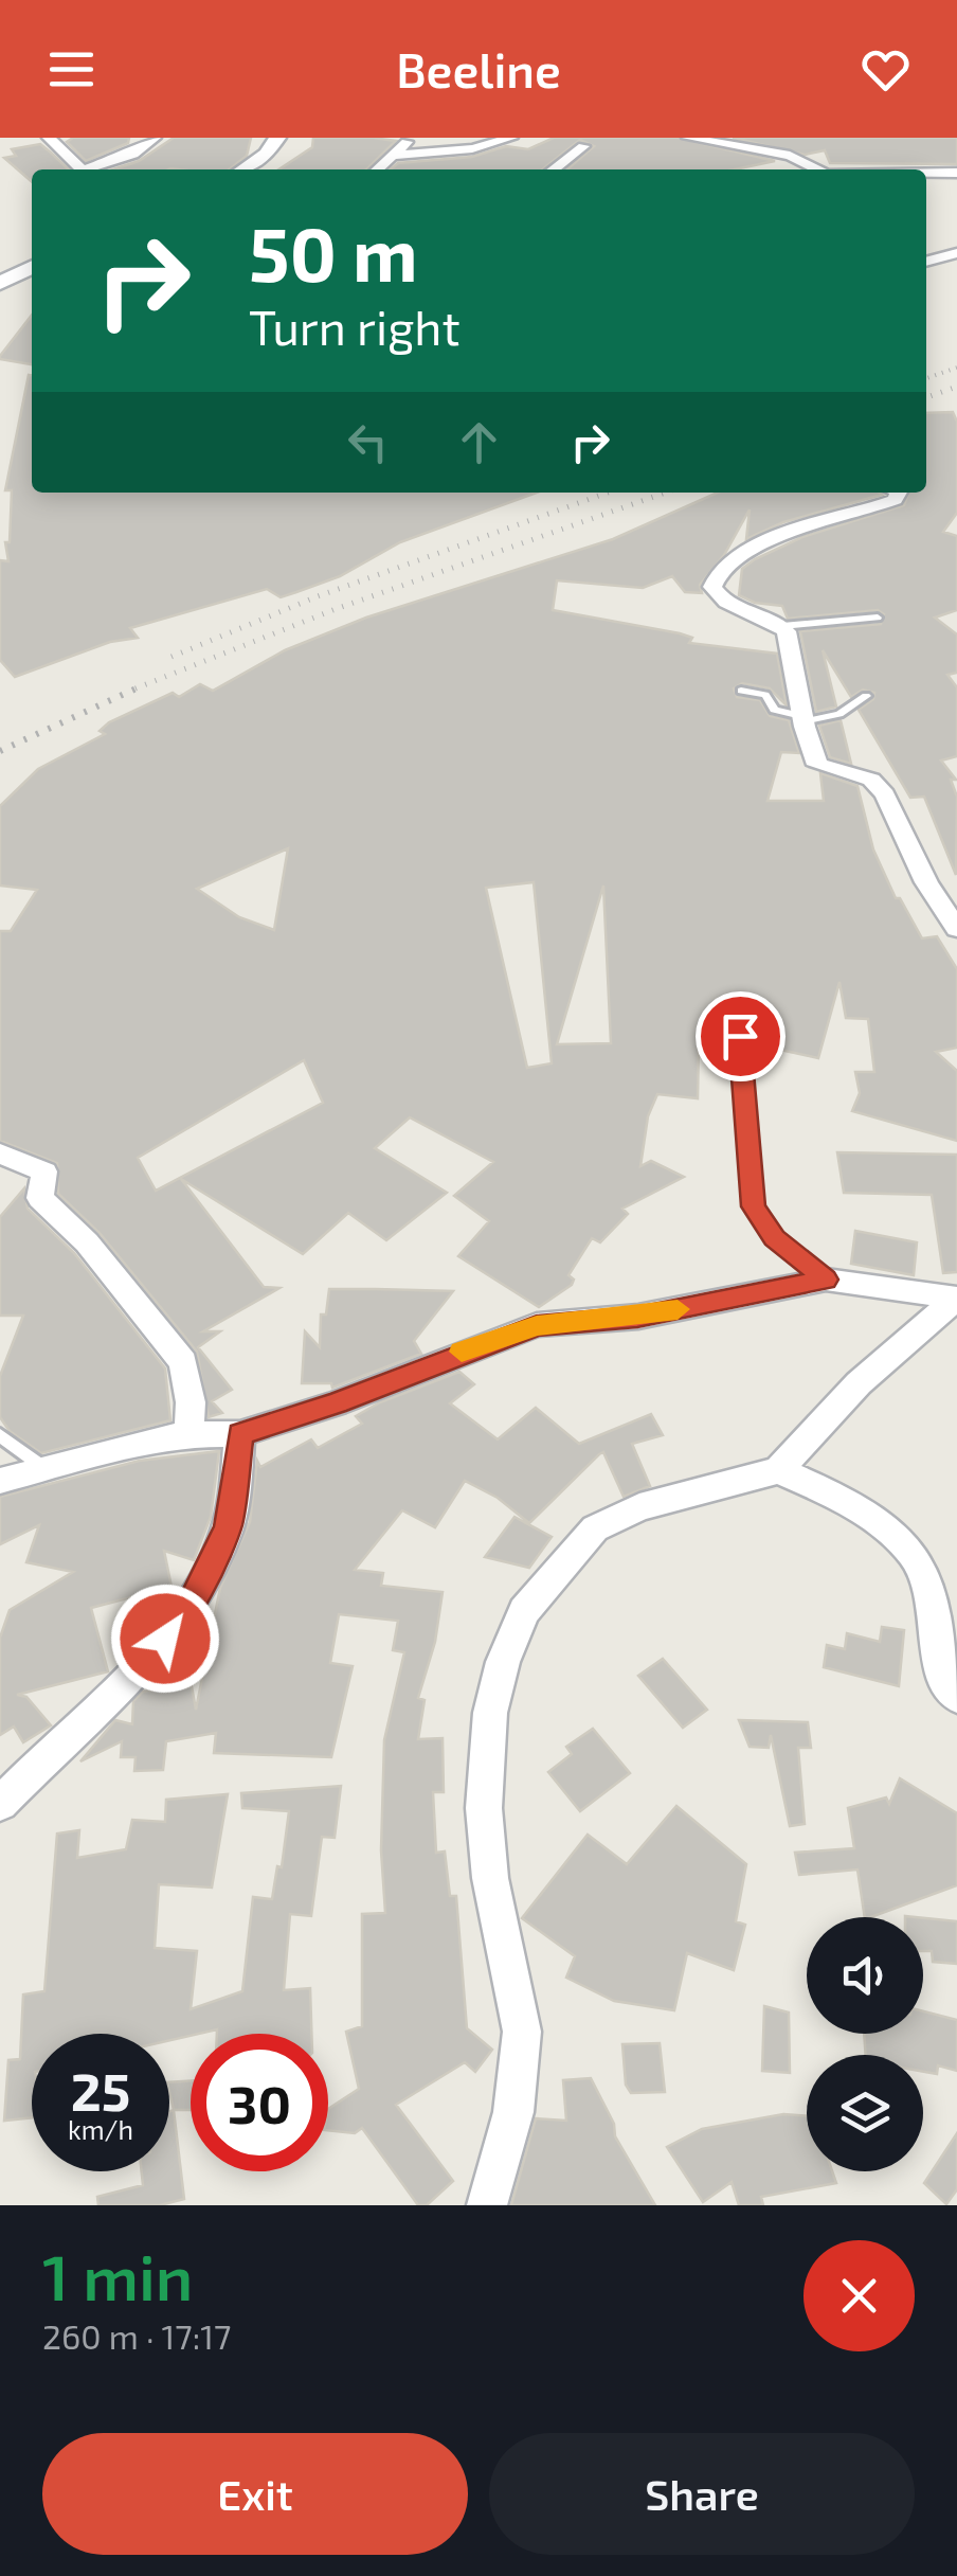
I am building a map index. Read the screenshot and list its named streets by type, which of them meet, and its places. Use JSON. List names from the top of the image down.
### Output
{
  "page": {
    "header": "Beeline",
    "turn": ["50 m", "Turn right"],
    "speed": "25 km/h",
    "limit": "30",
    "heading": ["1 min", "260 m · 17:17"],
    "buttons": ["Exit", "Share"]
  }
}
